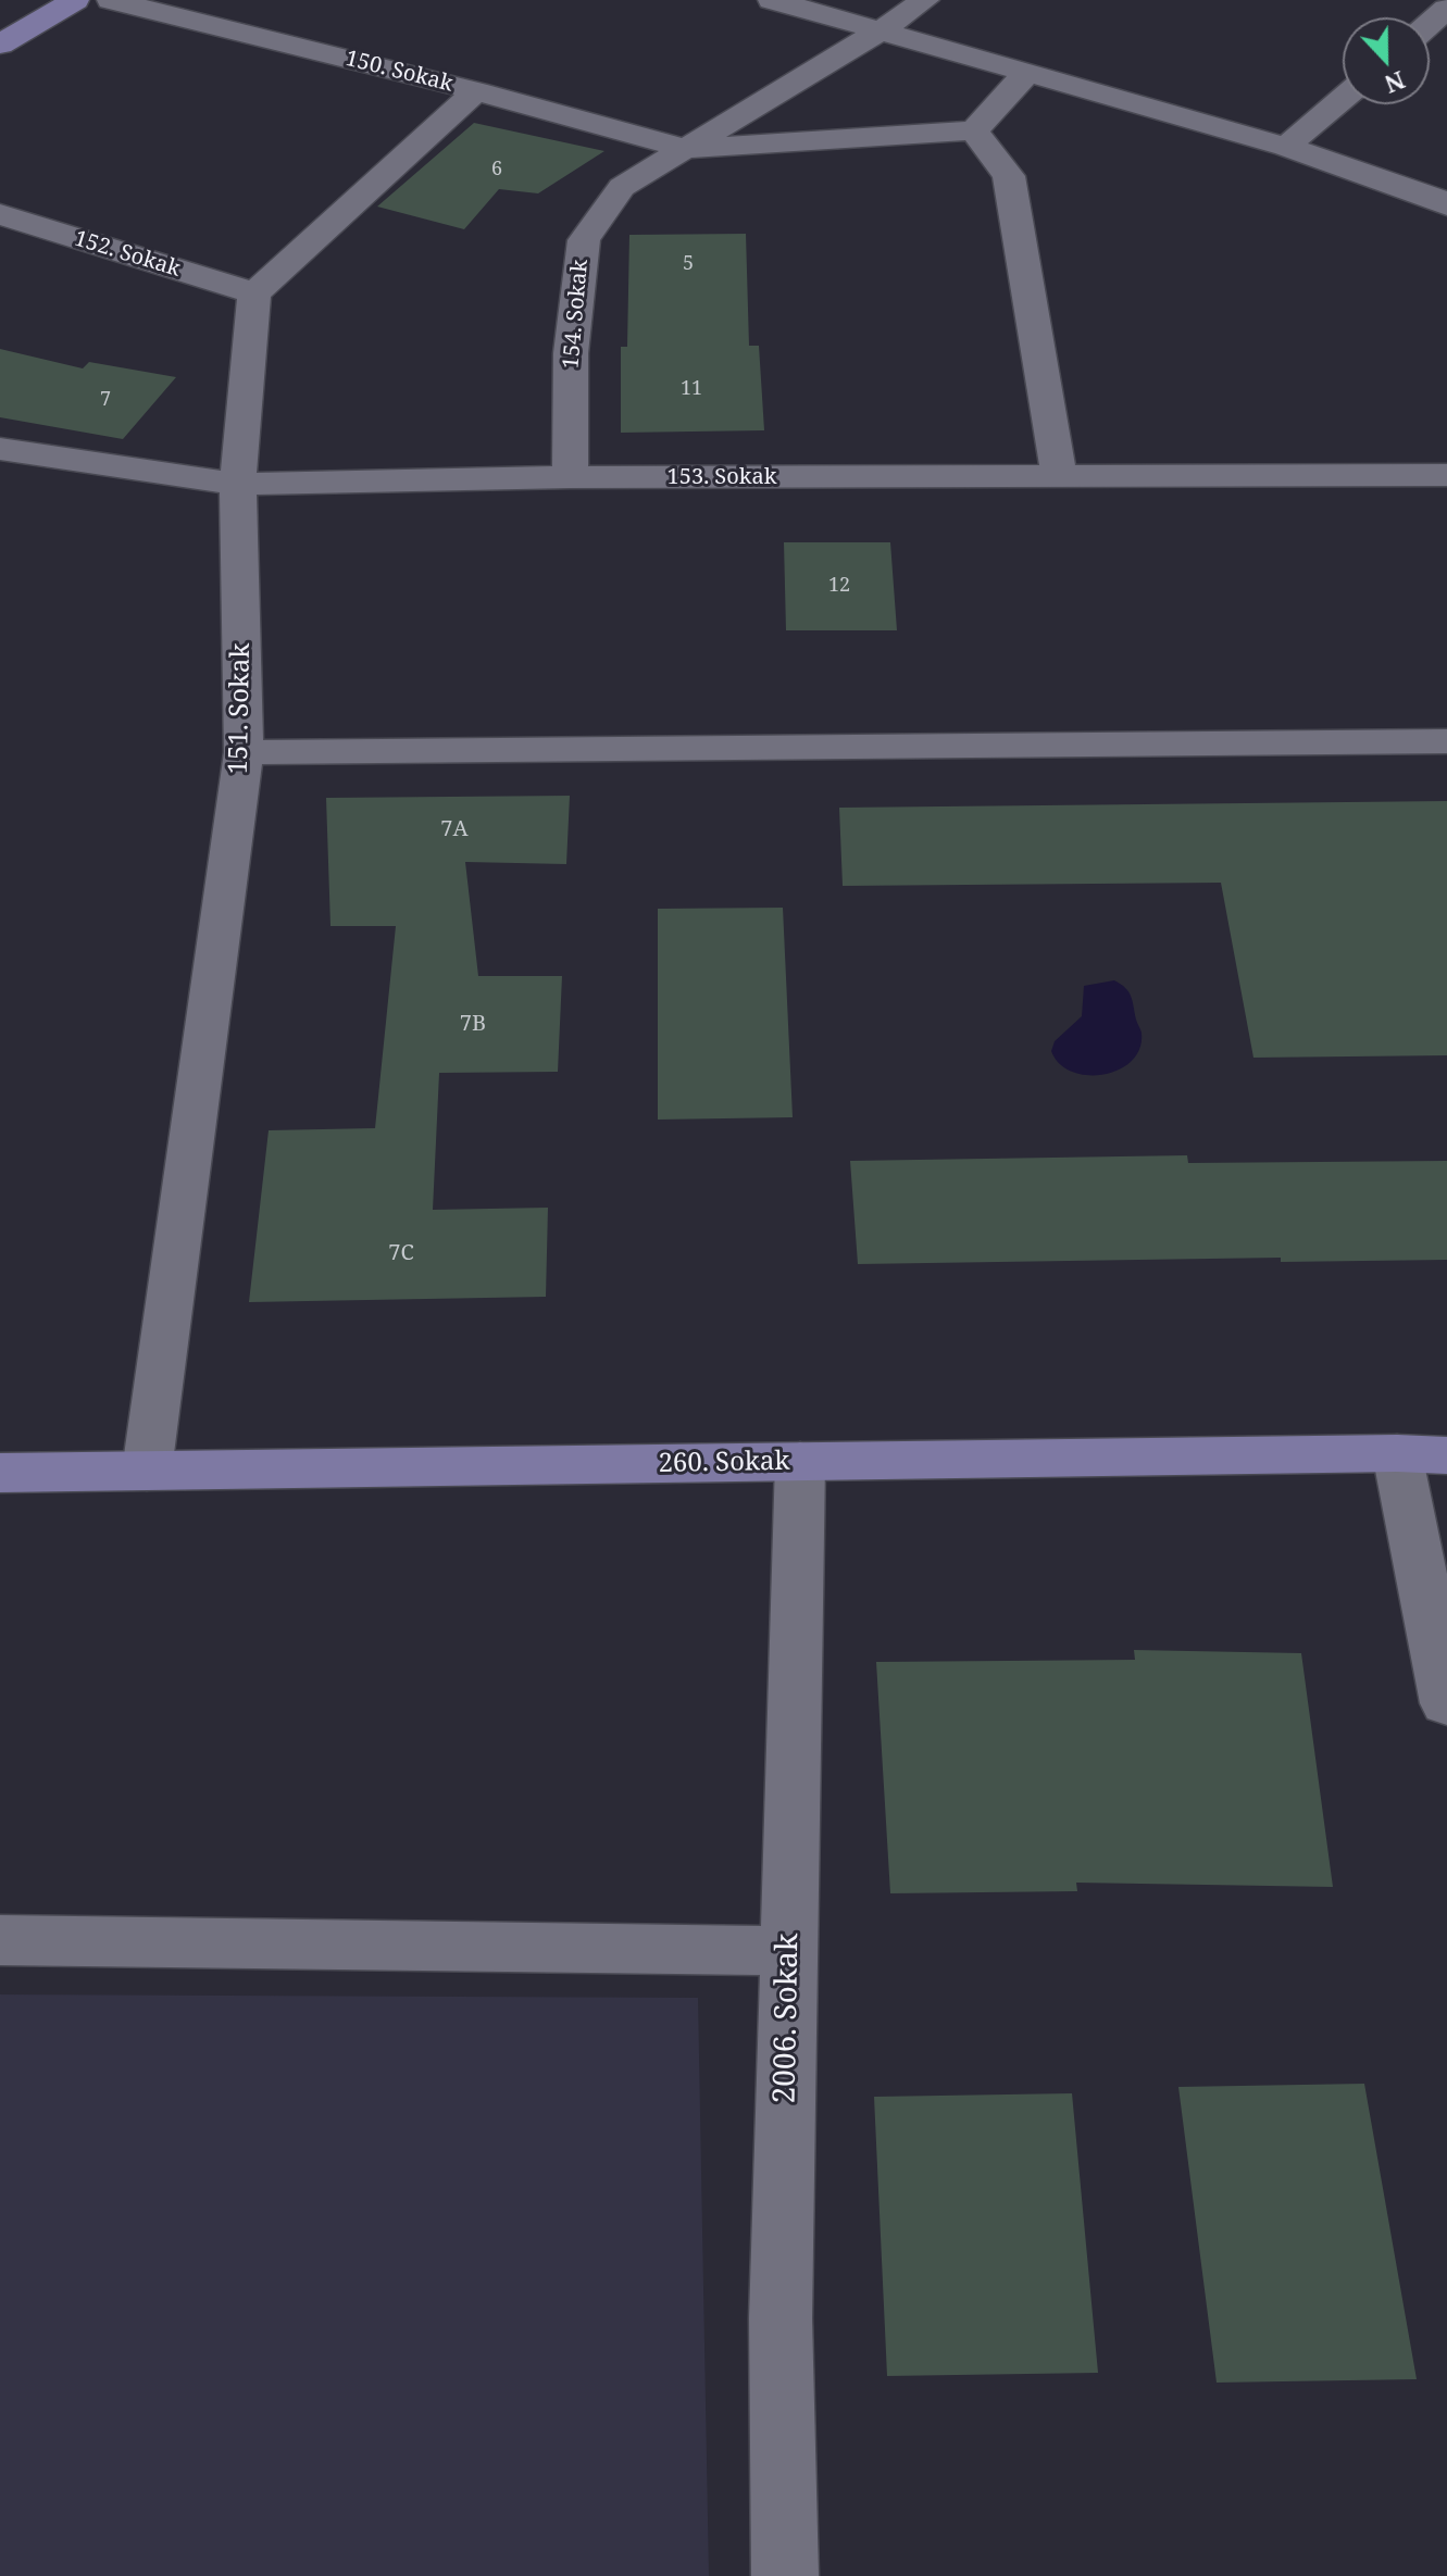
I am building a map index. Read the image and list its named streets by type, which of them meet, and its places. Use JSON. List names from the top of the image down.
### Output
{
  "streets": {
    "street": [
      "150. Sokak",
      "152. Sokak",
      "154. Sokak",
      "153. Sokak",
      "151. Sokak",
      "260. Sokak",
      "2006. Sokak"
    ]
  },
  "crossings": [
    ["150. Sokak", "154. Sokak"],
    ["152. Sokak", "151. Sokak"],
    ["154. Sokak", "153. Sokak"],
    ["153. Sokak", "151. Sokak"],
    ["151. Sokak", "260. Sokak"],
    ["260. Sokak", "2006. Sokak"]
  ],
  "house_numbers": [
    "6",
    "5",
    "11",
    "7",
    "12",
    "7A",
    "7B",
    "7C"
  ],
  "north": "bottom"
}
